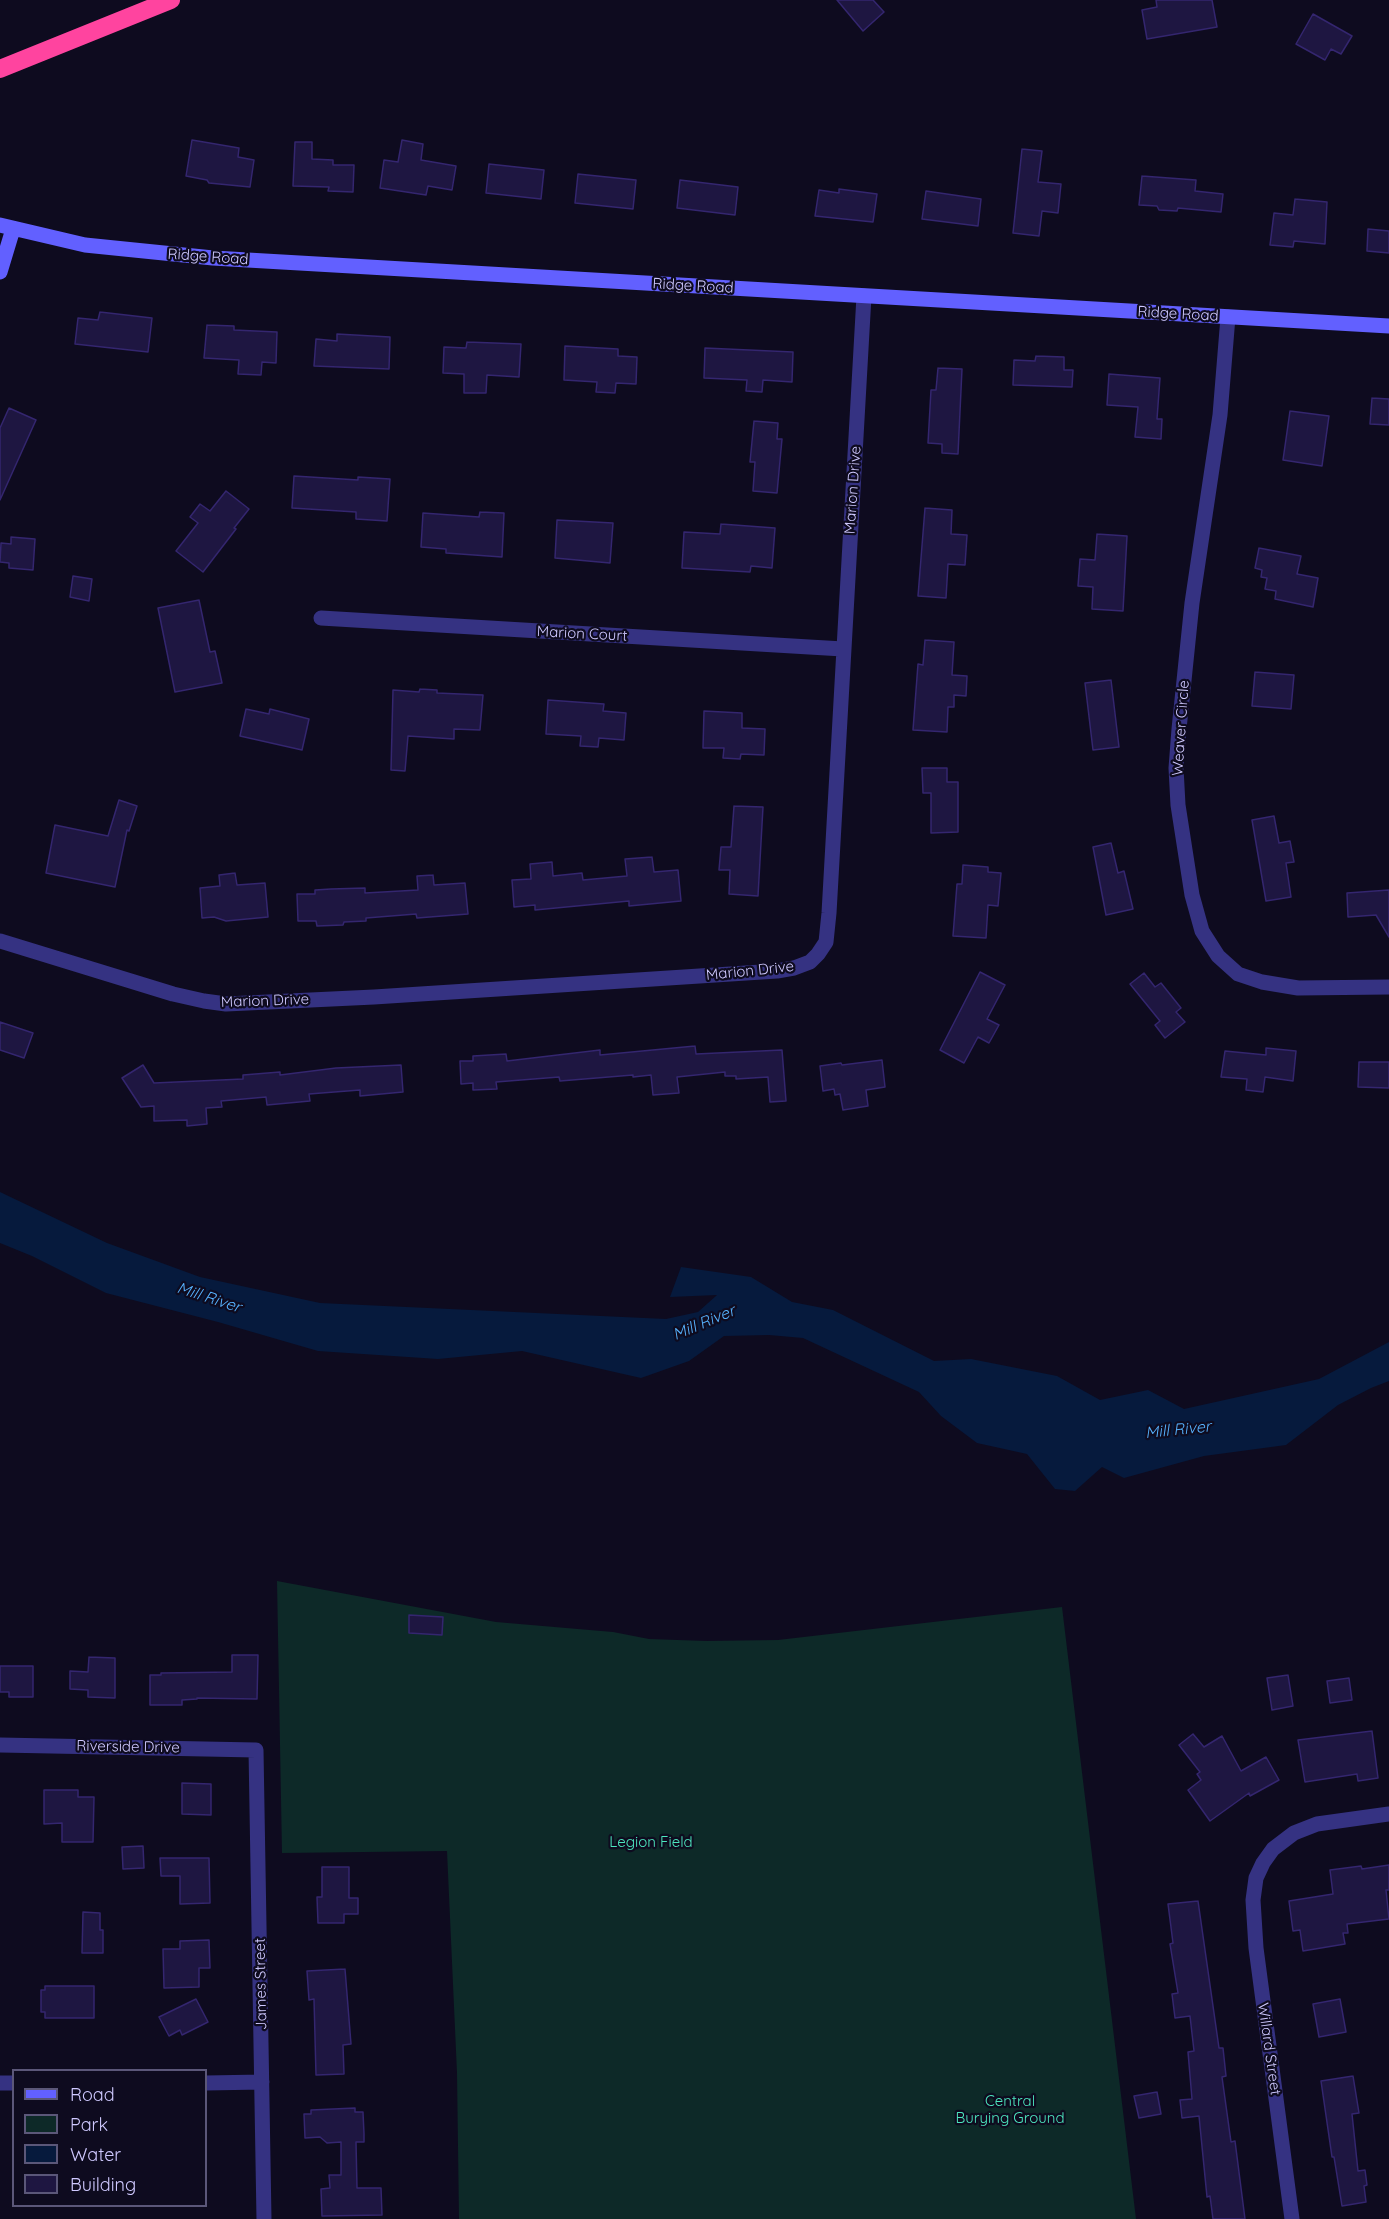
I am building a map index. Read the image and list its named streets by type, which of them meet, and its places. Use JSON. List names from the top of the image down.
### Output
{
  "streets": {
    "main road": ["Ridge Road"],
    "street": [
      "Marion Drive",
      "Marion Court",
      "Weaver Circle",
      "Riverside Drive",
      "James Street",
      "Willard Street"
    ]
  },
  "crossings": [
    ["Ridge Road", "Marion Drive"],
    ["Ridge Road", "Weaver Circle"],
    ["Marion Drive", "Marion Court"],
    ["Riverside Drive", "James Street"]
  ],
  "water": ["Mill River"],
  "parks": ["Legion Field", "Central Burying Ground"],
  "legend": [
    "Road",
    "Park",
    "Water",
    "Building"
  ]
}
